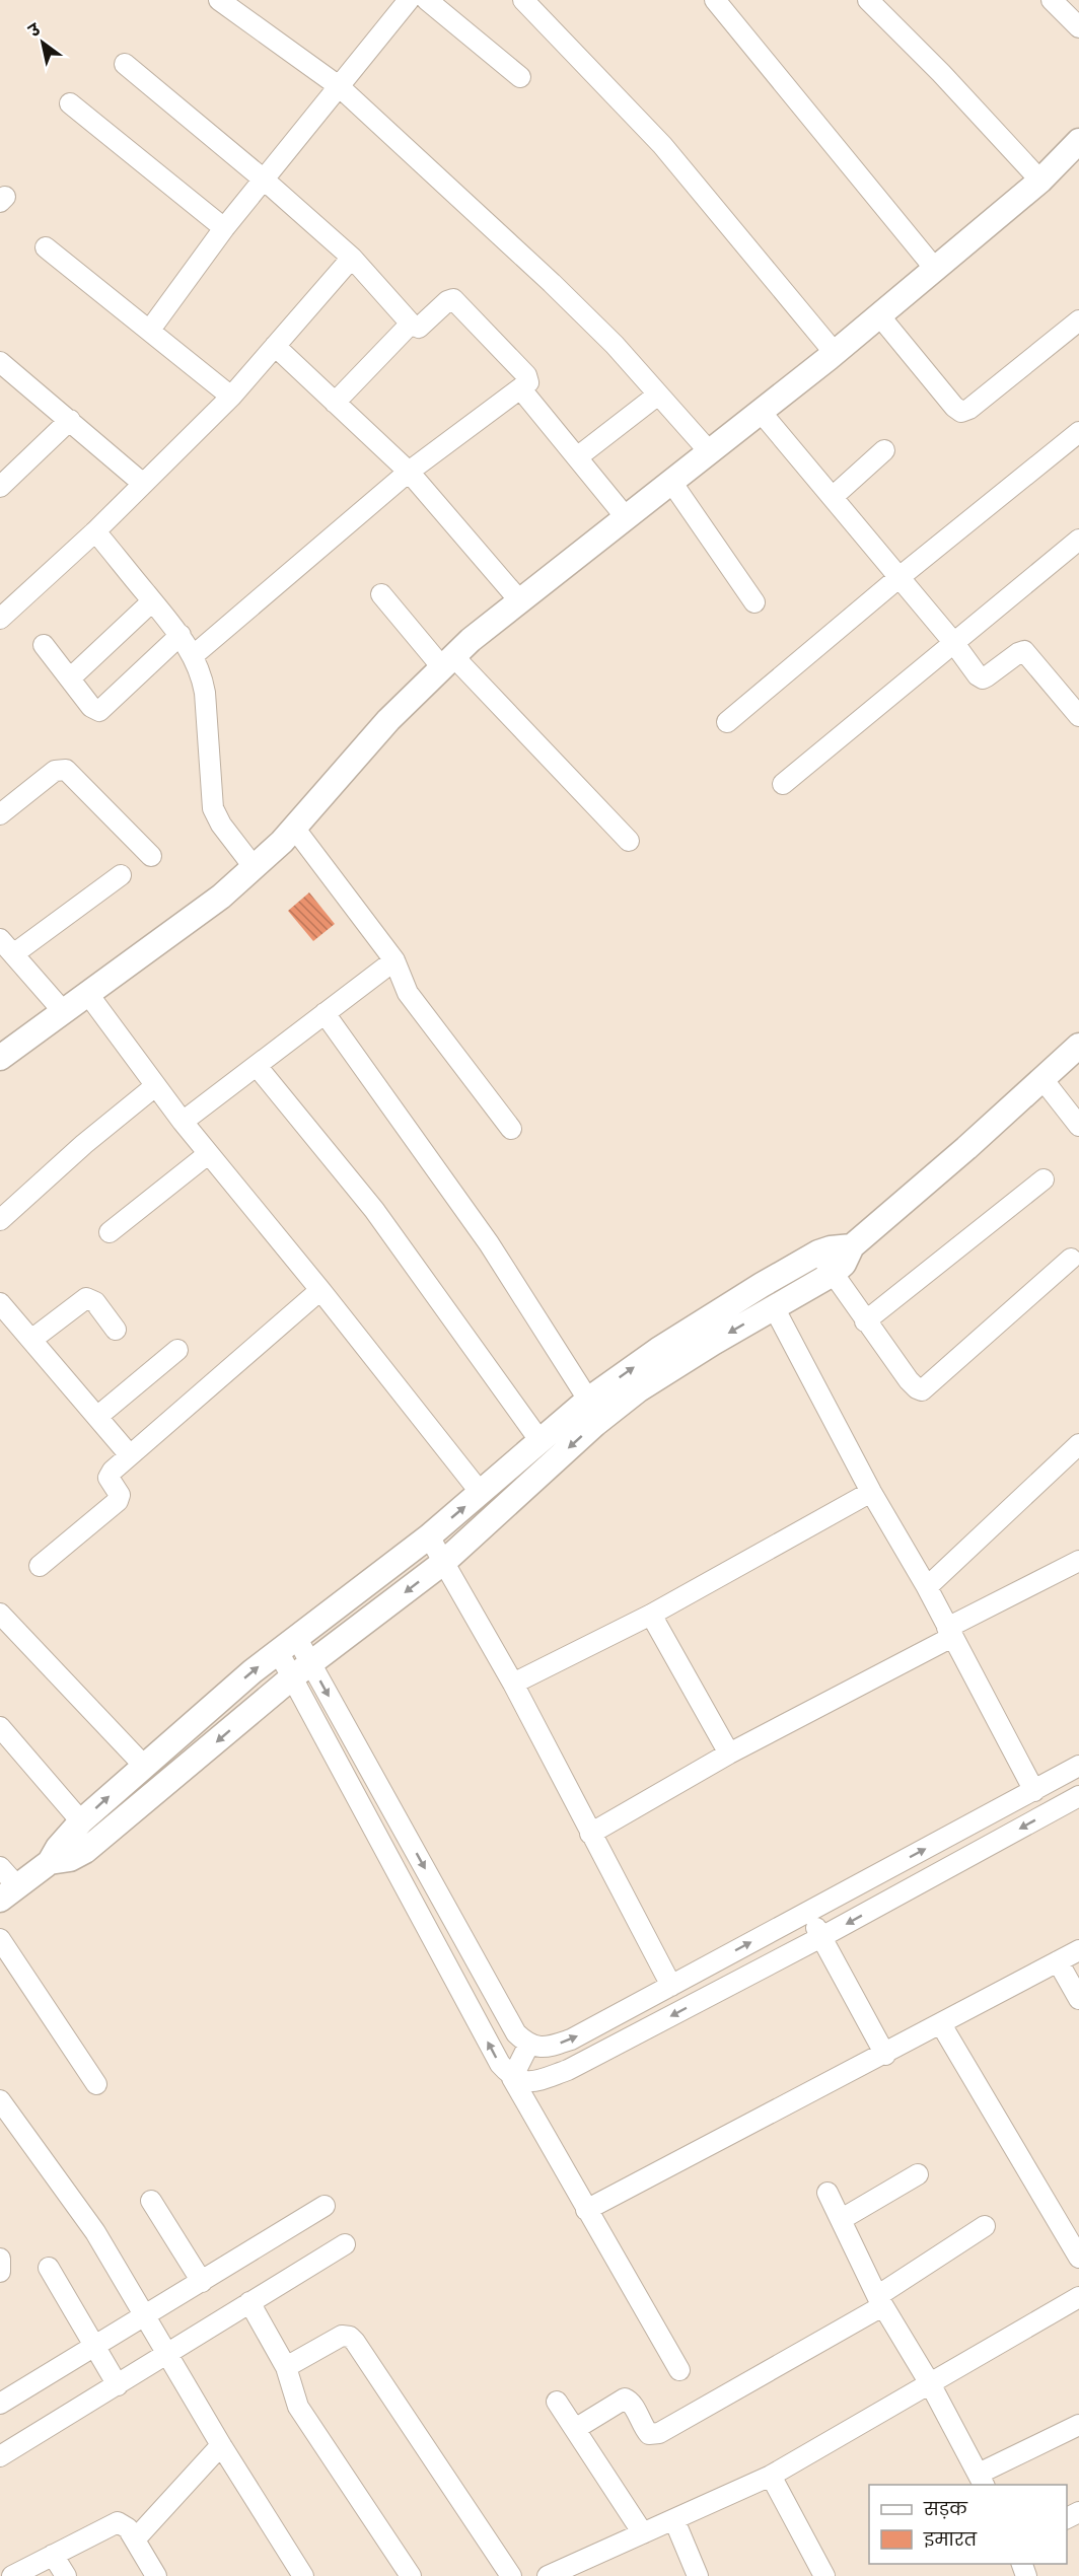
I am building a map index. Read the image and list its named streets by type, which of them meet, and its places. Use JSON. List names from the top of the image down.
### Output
{
  "legend": ["सड़क", "इमारत"],
  "north": "top left"
}
